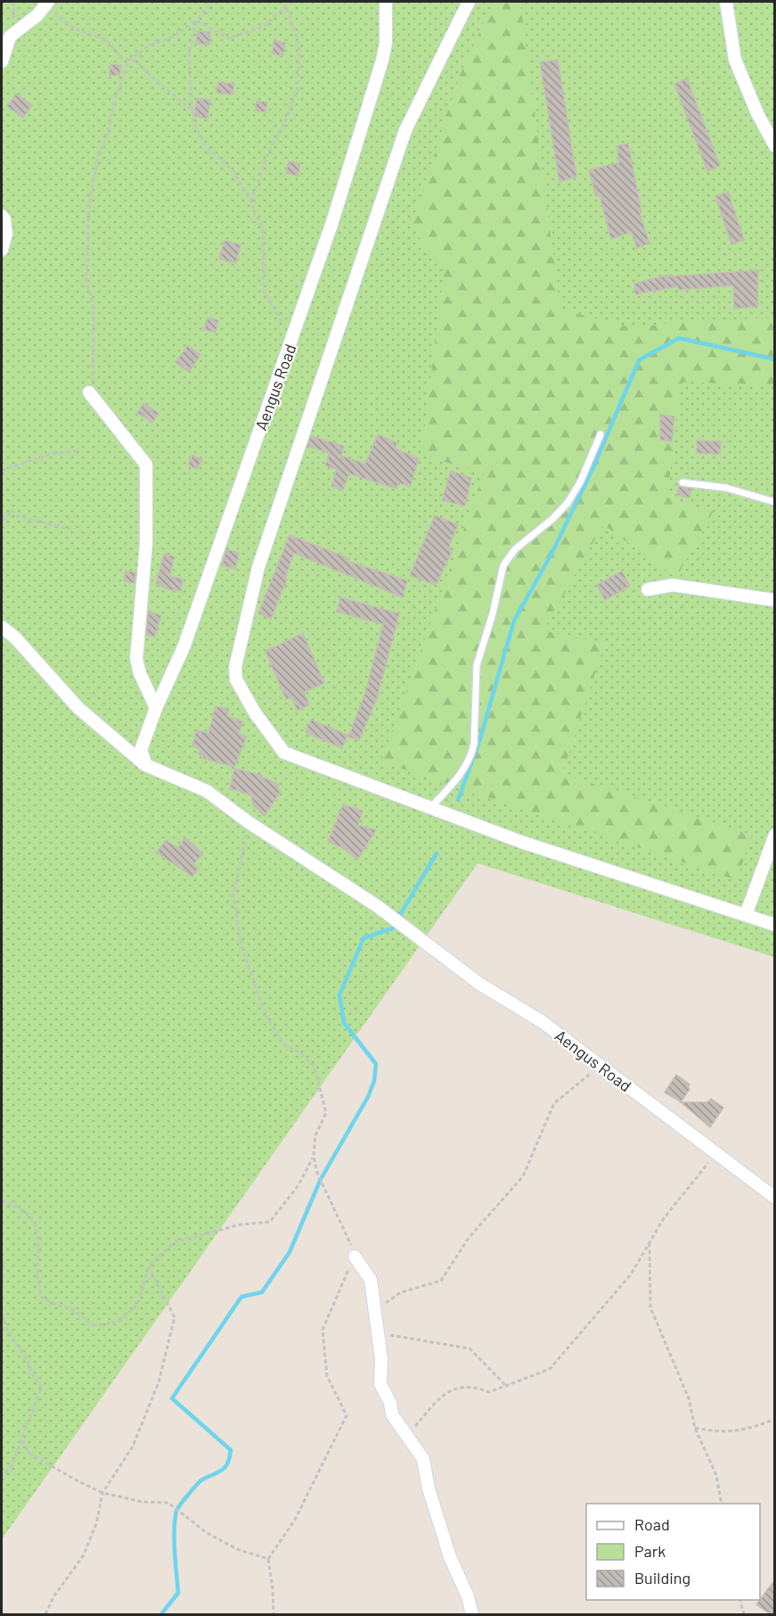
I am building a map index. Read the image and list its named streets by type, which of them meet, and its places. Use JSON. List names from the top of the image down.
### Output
{
  "streets": {
    "street": ["Aengus Road"]
  },
  "legend": ["Road", "Park", "Building"]
}
